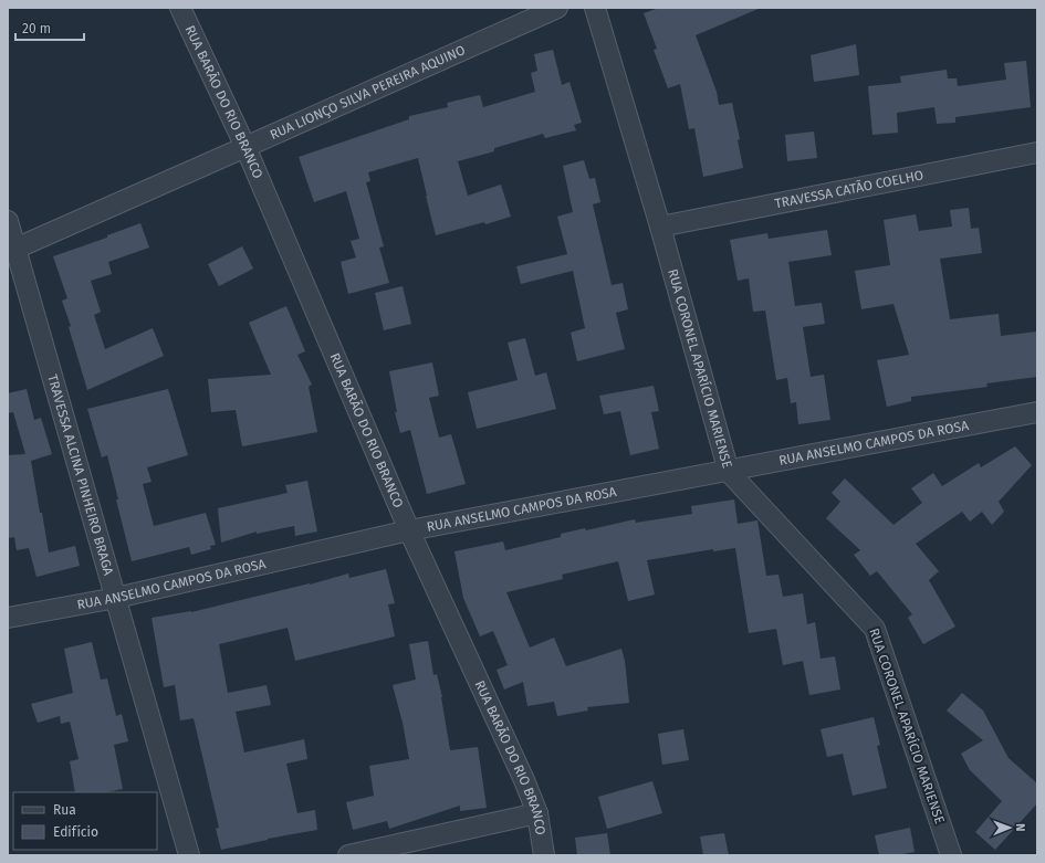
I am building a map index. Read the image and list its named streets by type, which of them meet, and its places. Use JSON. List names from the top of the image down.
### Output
{
  "streets": {
    "street": [
      "RUA LIONÇO SILVA PEREIRA AQUINO",
      "RUA BARÃO DO RIO BRANCO",
      "TRAVESSA CATÃO COELHO",
      "RUA CORONEL APARÍCIO MARIENSE",
      "RUA ANSELMO CAMPOS DA ROSA",
      "TRAVESSA ALCINA PINHEIRO BRAGA"
    ]
  },
  "crossings": [
    ["RUA LIONÇO SILVA PEREIRA AQUINO", "RUA BARÃO DO RIO BRANCO"],
    ["RUA LIONÇO SILVA PEREIRA AQUINO", "TRAVESSA ALCINA PINHEIRO BRAGA"],
    ["RUA BARÃO DO RIO BRANCO", "RUA ANSELMO CAMPOS DA ROSA"],
    ["TRAVESSA CATÃO COELHO", "RUA CORONEL APARÍCIO MARIENSE"],
    ["RUA CORONEL APARÍCIO MARIENSE", "RUA ANSELMO CAMPOS DA ROSA"],
    ["RUA ANSELMO CAMPOS DA ROSA", "TRAVESSA ALCINA PINHEIRO BRAGA"]
  ],
  "legend": ["Rua", "Edifício"],
  "scale_bar": "20 m",
  "north": "right"
}
